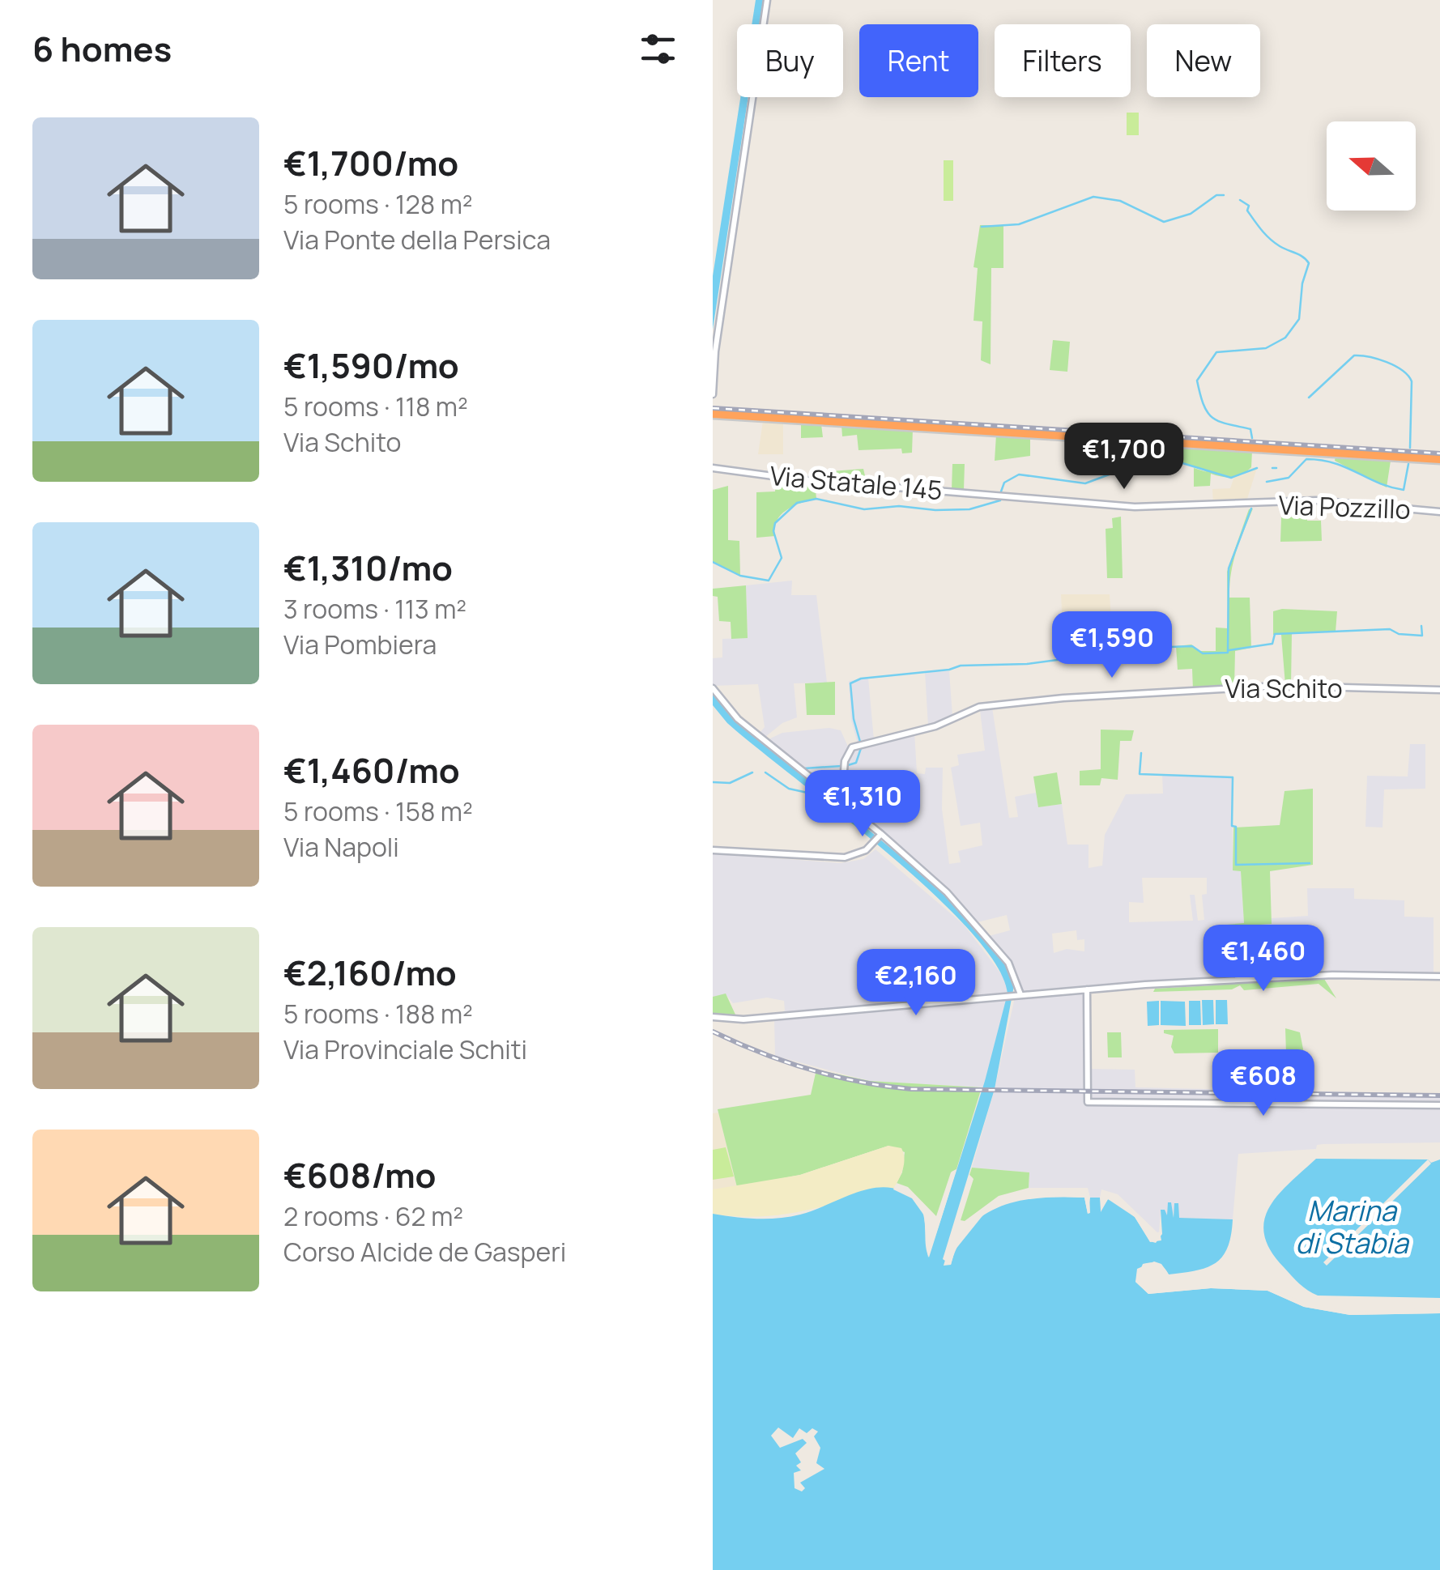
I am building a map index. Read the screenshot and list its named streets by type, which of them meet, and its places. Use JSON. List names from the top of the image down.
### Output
{
  "streets": {
    "street": ["Via Statale 145", "Via Pozzillo", "Via Schito"]
  },
  "crossings": [
    ["Via Statale 145", "Via Pozzillo"]
  ],
  "water": ["Marina di Stabia"],
  "north": "left",
  "page": {
    "heading": "6 homes",
    "chip": [
      "Buy",
      "Rent",
      "Filters",
      "New"
    ],
    "list": [
      {
        "name": "€1,700/mo",
        "note": "5 rooms · 128 m² · Via Ponte della Persica"
      },
      {
        "name": "€1,590/mo",
        "note": "5 rooms · 118 m² · Via Schito"
      },
      {
        "name": "€1,310/mo",
        "note": "3 rooms · 113 m² · Via Pombiera"
      },
      {
        "name": "€1,460/mo",
        "note": "5 rooms · 158 m² · Via Napoli"
      },
      {
        "name": "€2,160/mo",
        "note": "5 rooms · 188 m² · Via Provinciale Schiti"
      },
      {
        "name": "€608/mo",
        "note": "2 rooms · 62 m² · Corso Alcide de Gasperi"
      }
    ],
    "price": [
      "€1,700",
      "€1,590",
      "€1,310",
      "€1,460",
      "€2,160",
      "€608"
    ]
  }
}
